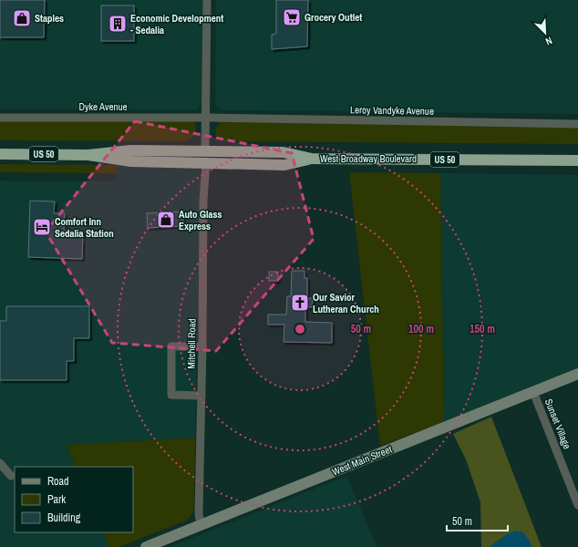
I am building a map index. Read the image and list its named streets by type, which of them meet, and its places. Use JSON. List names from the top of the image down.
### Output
{
  "streets": {
    "highway": ["US 50", "West Broadway Boulevard"],
    "main road": ["West Main Street"],
    "street": [
      "Dyke Avenue",
      "Leroy Vandyke Avenue",
      "Mitchell Road",
      "Sunset Village"
    ]
  },
  "crossings": [
    ["Dyke Avenue", "Leroy Vandyke Avenue"],
    ["West Broadway Boulevard", "Mitchell Road"],
    ["Mitchell Road", "West Main Street"],
    ["Sunset Village", "West Main Street"]
  ],
  "places": {
    "supermarket": ["Grocery Outlet"],
    "shop": ["Staples", "Auto Glass Express"],
    "building": ["Economic Development - Sedalia"],
    "hotel": ["Comfort Inn Sedalia Station"],
    "church": ["Our Savior Lutheran Church"]
  },
  "legend": ["Road", "Park", "Building"],
  "scale_bar": "50 m",
  "north": "bottom right",
  "rings": ["50 m", "100 m", "150 m"]
}
